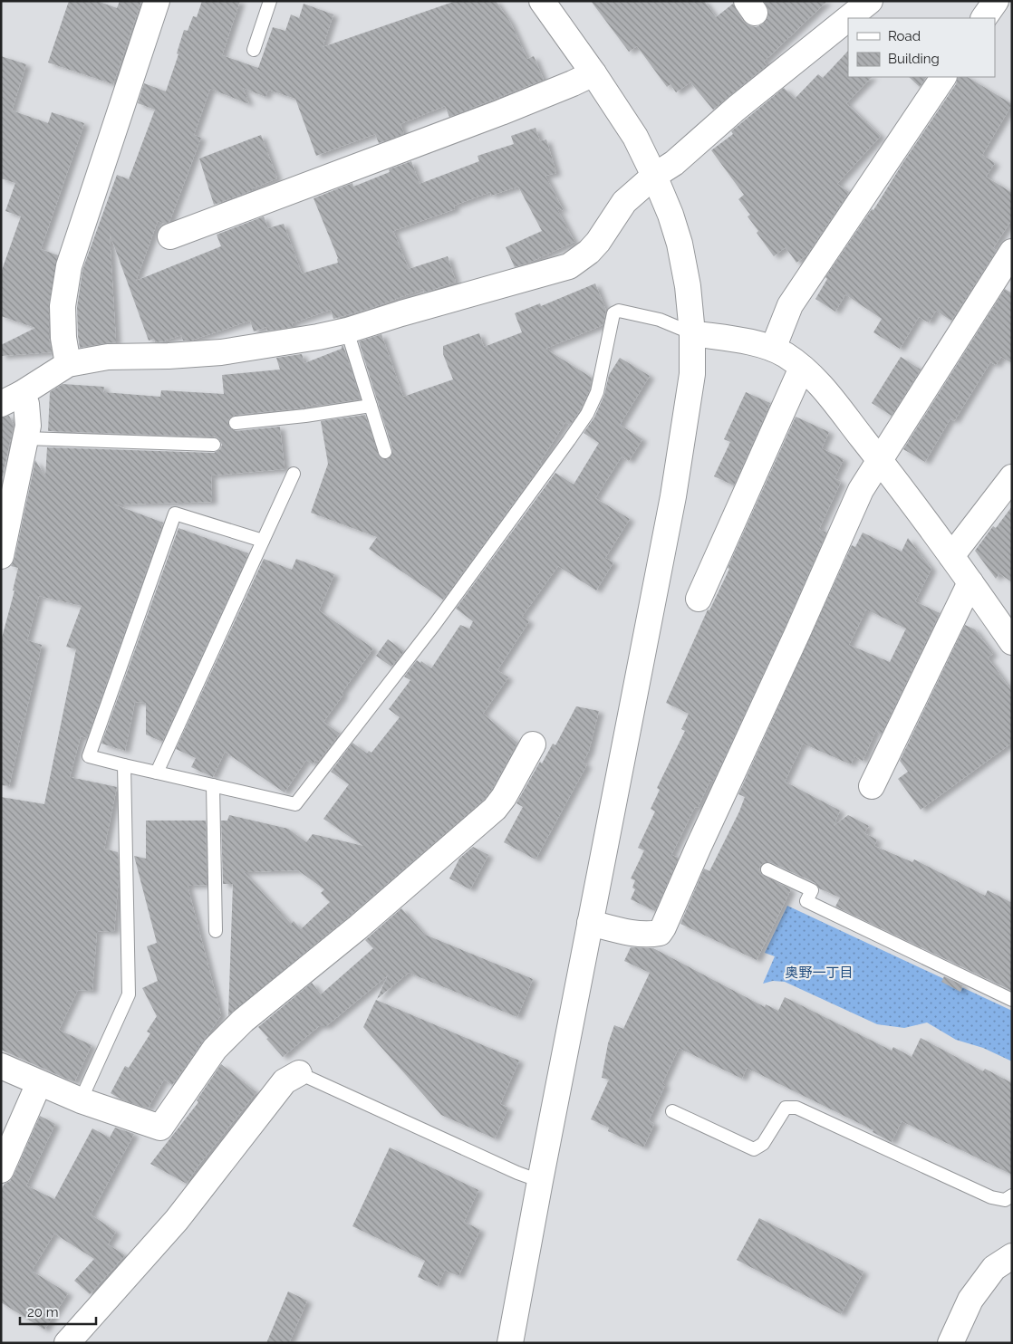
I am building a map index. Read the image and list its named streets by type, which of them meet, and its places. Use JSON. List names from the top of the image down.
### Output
{
  "districts": ["奥野一丁目"],
  "legend": ["Road", "Building"],
  "scale_bar": "20 m"
}
